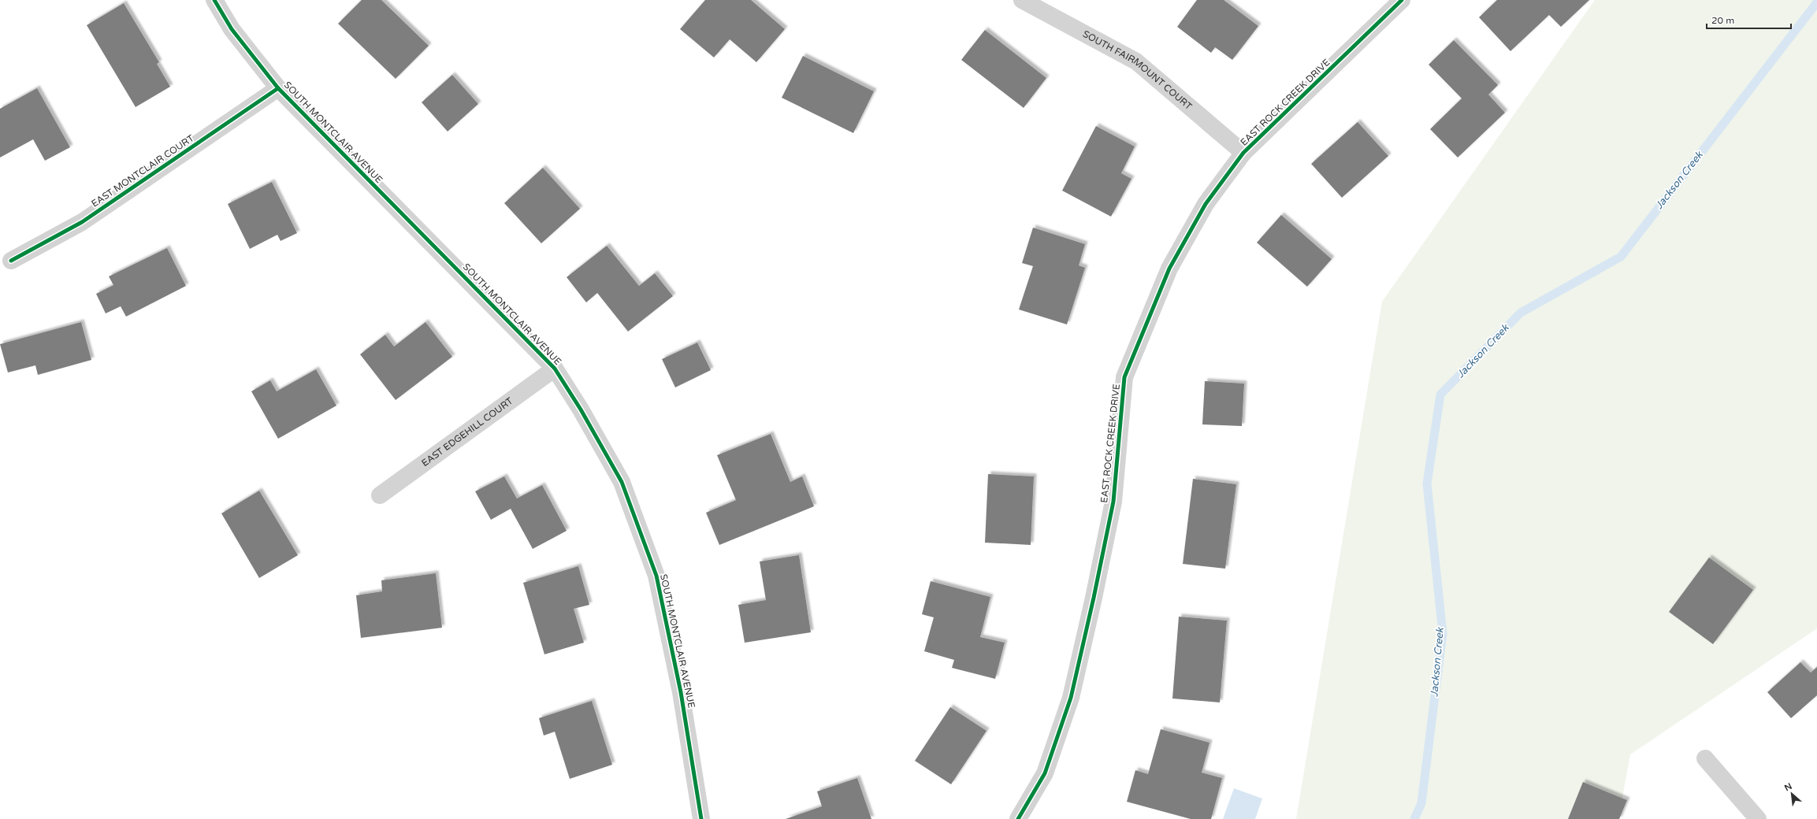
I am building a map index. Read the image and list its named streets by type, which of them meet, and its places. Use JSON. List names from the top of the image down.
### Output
{
  "streets": {
    "street": [
      "SOUTH FAIRMOUNT COURT",
      "EAST ROCK CREEK DRIVE",
      "SOUTH MONTCLAIR AVENUE",
      "EAST MONTCLAIR COURT",
      "EAST EDGEHILL COURT"
    ]
  },
  "crossings": [
    ["SOUTH FAIRMOUNT COURT", "EAST ROCK CREEK DRIVE"],
    ["SOUTH MONTCLAIR AVENUE", "EAST MONTCLAIR COURT"],
    ["SOUTH MONTCLAIR AVENUE", "EAST EDGEHILL COURT"]
  ],
  "water": ["Jackson Creek"],
  "scale_bar": "20 m",
  "north": "top left"
}
